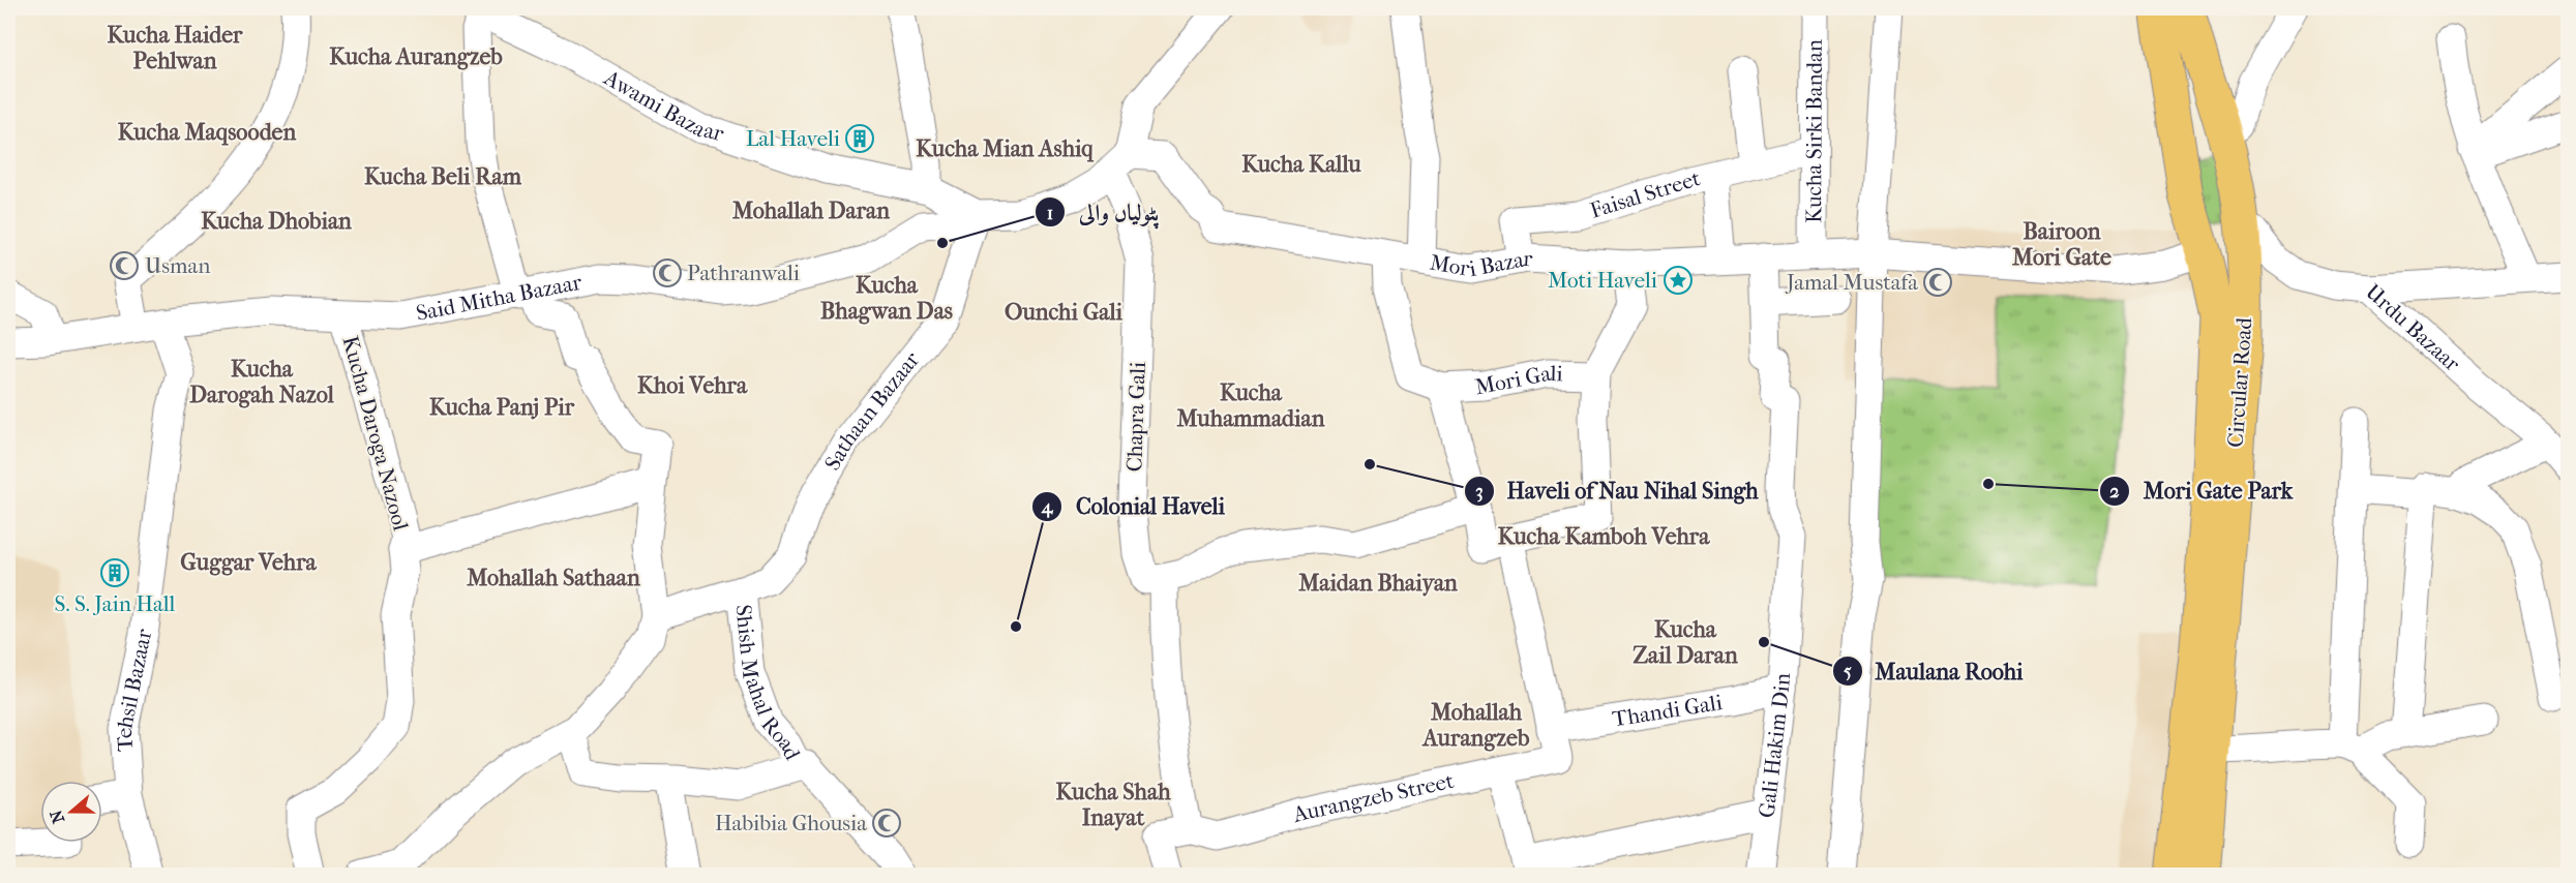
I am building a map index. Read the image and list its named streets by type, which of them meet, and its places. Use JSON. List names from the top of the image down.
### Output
{
  "streets": {
    "main road": ["Circular Road"],
    "street": [
      "Awami Bazaar",
      "Kucha Sirki Bandan",
      "Faisal Street",
      "Mori Bazar",
      "Said Mitha Bazaar",
      "Urdu Bazaar",
      "Mori Gali",
      "Sathaan Bazaar",
      "Chapra Gali",
      "Kucha Daroga Nazool",
      "Shish Mahal Road",
      "Tehsil Bazaar",
      "Thandi Gali",
      "Gali Hakim Din",
      "Aurangzeb Street"
    ]
  },
  "crossings": [
    ["Awami Bazaar", "Said Mitha Bazaar"],
    ["Awami Bazaar", "Sathaan Bazaar"],
    ["Kucha Sirki Bandan", "Faisal Street"],
    ["Kucha Sirki Bandan", "Mori Bazar"],
    ["Faisal Street", "Mori Bazar"],
    ["Mori Bazar", "Circular Road"],
    ["Mori Bazar", "Chapra Gali"],
    ["Mori Bazar", "Gali Hakim Din"],
    ["Said Mitha Bazaar", "Sathaan Bazaar"],
    ["Said Mitha Bazaar", "Kucha Daroga Nazool"],
    ["Said Mitha Bazaar", "Tehsil Bazaar"],
    ["Urdu Bazaar", "Circular Road"],
    ["Sathaan Bazaar", "Shish Mahal Road"],
    ["Thandi Gali", "Gali Hakim Din"],
    ["Thandi Gali", "Aurangzeb Street"]
  ],
  "districts": [
    "Kucha Haider Pehlwan",
    "Kucha Aurangzeb",
    "Kucha Maqsooden",
    "Kucha Mian Ashiq",
    "Kucha Kallu",
    "Kucha Beli Ram",
    "Mohallah Daran",
    "Kucha Dhobian",
    "Bairoon Mori Gate",
    "Kucha Bhagwan Das",
    "Ounchi Gali",
    "Kucha Darogah Nazol",
    "Khoi Vehra",
    "Kucha Muhammadian",
    "Kucha Panj Pir",
    "Kucha Kamboh Vehra",
    "Guggar Vehra",
    "Mohallah Sathaan",
    "Maidan Bhaiyan",
    "Kucha Zail Daran",
    "Mohallah Aurangzeb",
    "Kucha Shah Inayat"
  ],
  "places": {
    "building": ["Lal Haveli", "S. S. Jain Hall"],
    "other": [
      "پٹولیاں والی",
      "Haveli of Nau Nihal Singh",
      "Mori Gate Park",
      "Colonial Haveli",
      "Maulana Roohi"
    ],
    "mosque": [
      "Usman",
      "Pathranwali",
      "Jamal Mustafa",
      "Habibia Ghousia"
    ],
    "place": ["Moti Haveli"]
  },
  "north": "left"
}
